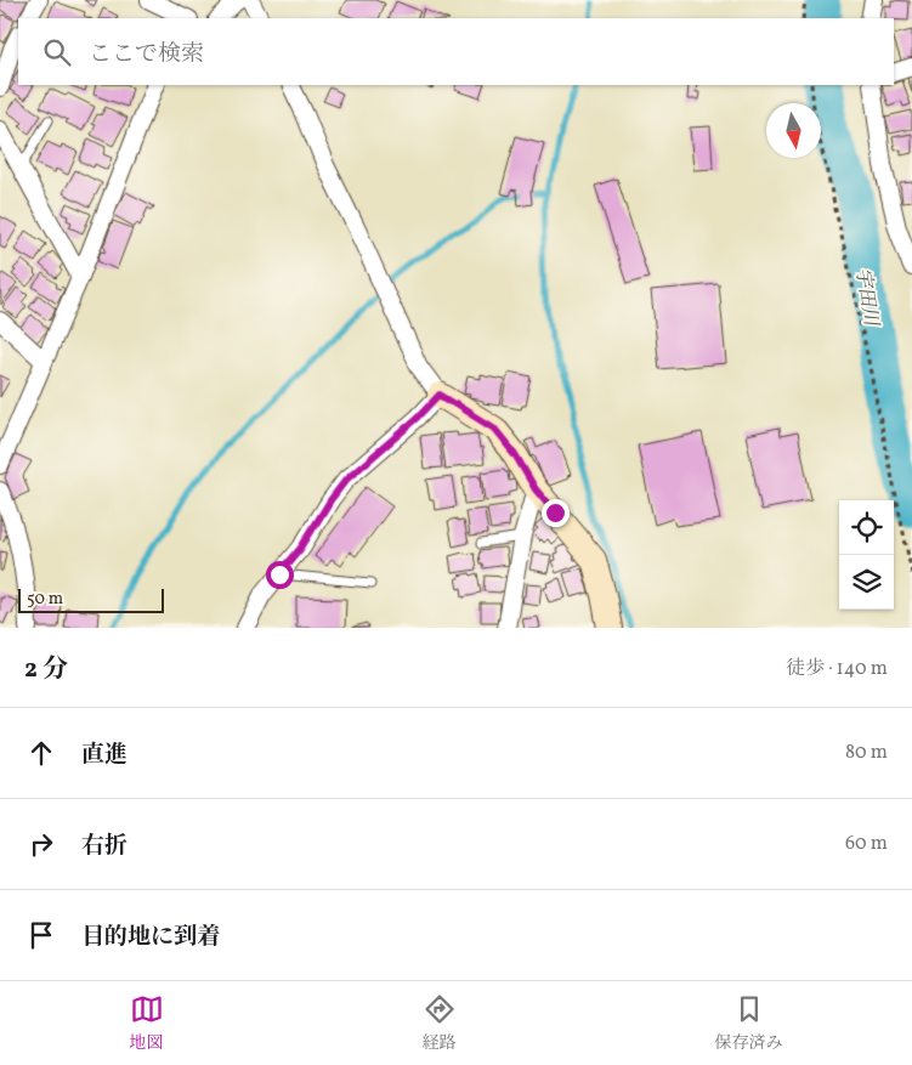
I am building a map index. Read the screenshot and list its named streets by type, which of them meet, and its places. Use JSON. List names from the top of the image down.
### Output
{
  "water": ["宇田川"],
  "scale_bar": "50 m",
  "north": "bottom",
  "page": {
    "search": "ここで検索",
    "scale": "50 m",
    "heading": ["2 分", "徒歩 · 140 m"],
    "list": [
      ["直進", "80 m"],
      ["右折", "60 m"],
      "目的地に到着"
    ],
    "nav": ["地図", "経路", "保存済み"]
  }
}
